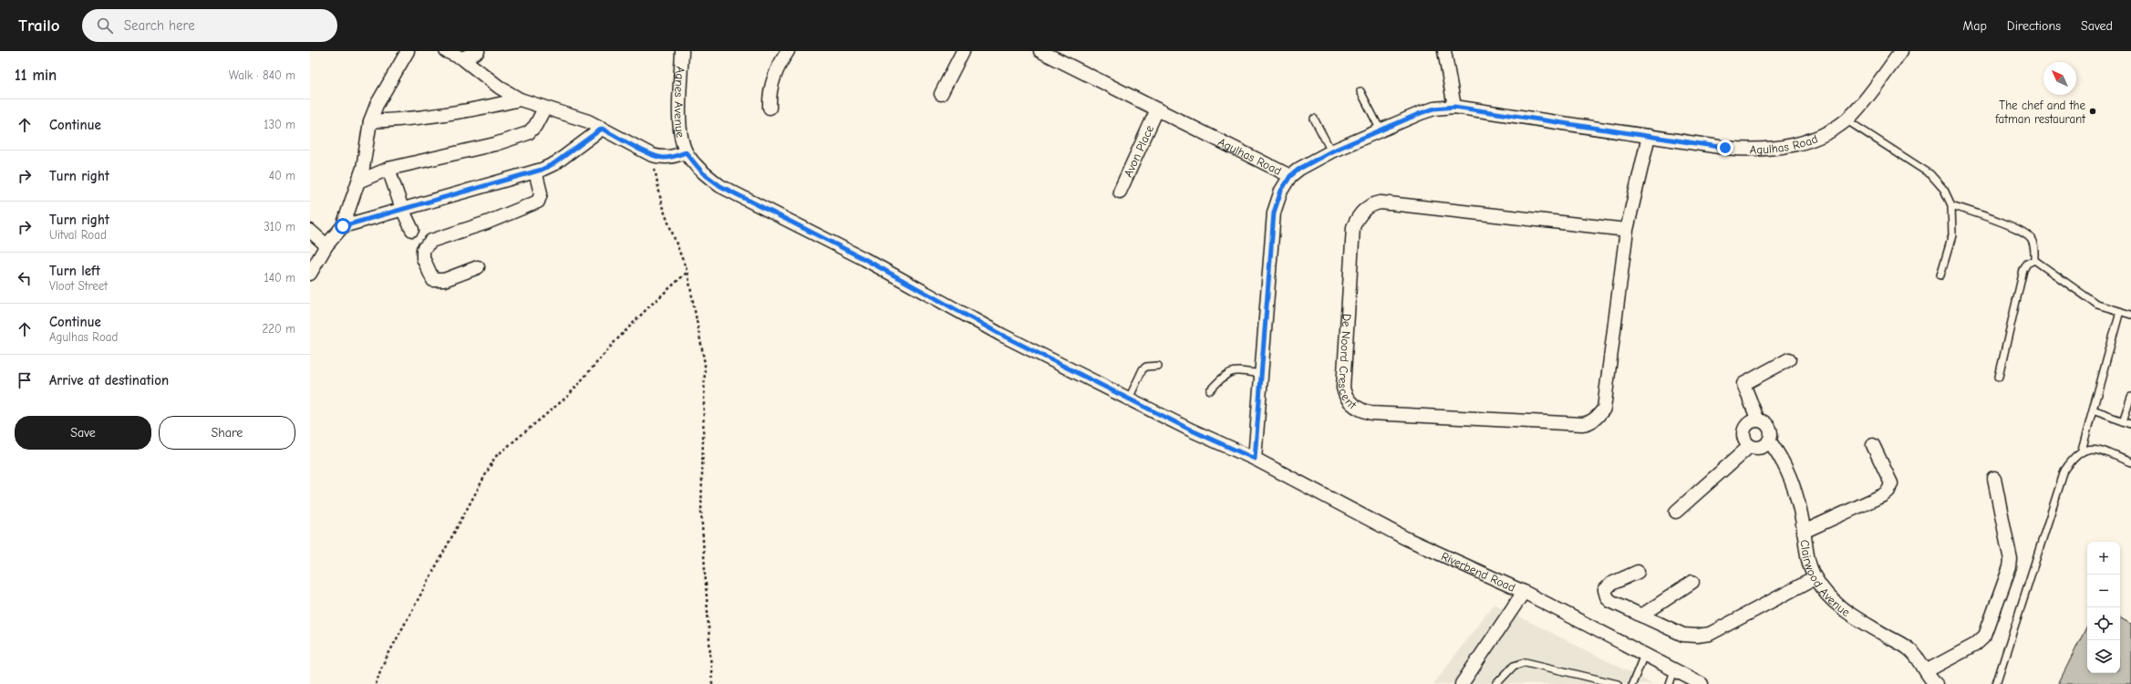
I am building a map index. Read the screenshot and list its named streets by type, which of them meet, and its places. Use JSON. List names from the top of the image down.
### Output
{
  "streets": {
    "street": [
      "Agnes Avenue",
      "Agulhas Road",
      "Avon Place",
      "De Noord Crescent",
      "Riverbend Road",
      "Clairwood Avenue"
    ]
  },
  "crossings": [
    ["Agnes Avenue", "Riverbend Road"],
    ["Agulhas Road", "Avon Place"],
    ["Agulhas Road", "De Noord Crescent"]
  ],
  "places": ["The chef and the fatman restaurant"],
  "north": "top left",
  "page": {
    "header": "Trailo",
    "search": "Search here",
    "nav": ["Map", "Directions", "Saved"],
    "heading": ["11 min", "Walk · 840 m"],
    "list": [
      ["Continue", "130 m"],
      ["Turn right", "40 m"],
      ["Turn right", "Uitval Road", "310 m"],
      ["Turn left", "Vloot Street", "140 m"],
      ["Continue", "Agulhas Road", "220 m"],
      "Arrive at destination"
    ],
    "buttons": ["Save", "Share"],
    "map_buttons": ["+", "−"]
  }
}
